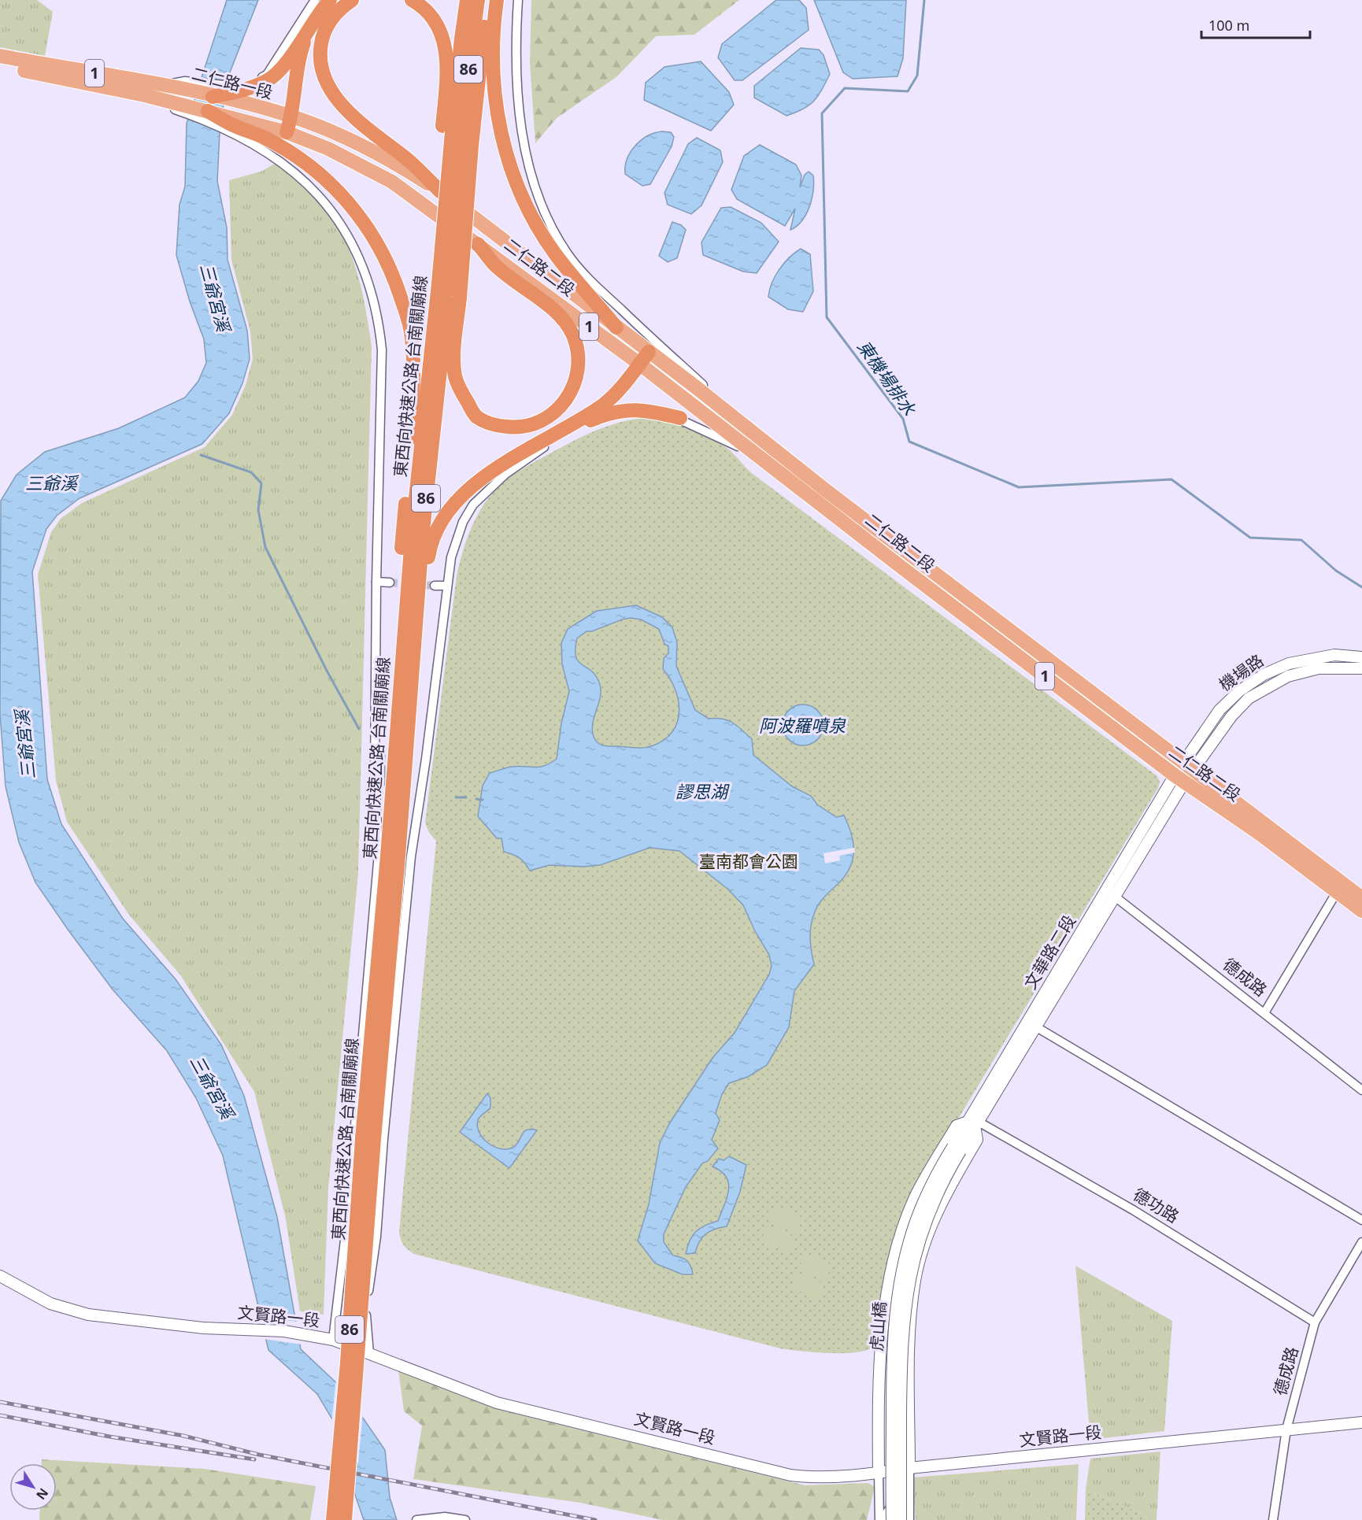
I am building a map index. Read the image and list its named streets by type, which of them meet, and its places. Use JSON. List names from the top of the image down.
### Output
{
  "streets": {
    "highway": ["86", "東西向快速公路 台南關廟線"],
    "main road": ["1", "二仁路一段", "二仁路二段"],
    "street": [
      "機場路",
      "文華路二段",
      "德成路",
      "德功路",
      "文賢路一段",
      "虎山橋"
    ]
  },
  "crossings": [
    ["二仁路一段", "二仁路二段"],
    ["二仁路二段", "機場路"],
    ["二仁路二段", "文華路二段"],
    ["機場路", "文華路二段"],
    ["文華路二段", "德成路"],
    ["文華路二段", "德功路"],
    ["文華路二段", "虎山橋"],
    ["德成路", "德功路"],
    ["德成路", "文賢路一段"]
  ],
  "water": [
    "三爺宮溪",
    "東機場排水",
    "三爺溪",
    "阿波羅噴泉",
    "謬思湖"
  ],
  "parks": ["臺南都會公園"],
  "scale_bar": "100 m",
  "north": "bottom right"
}
